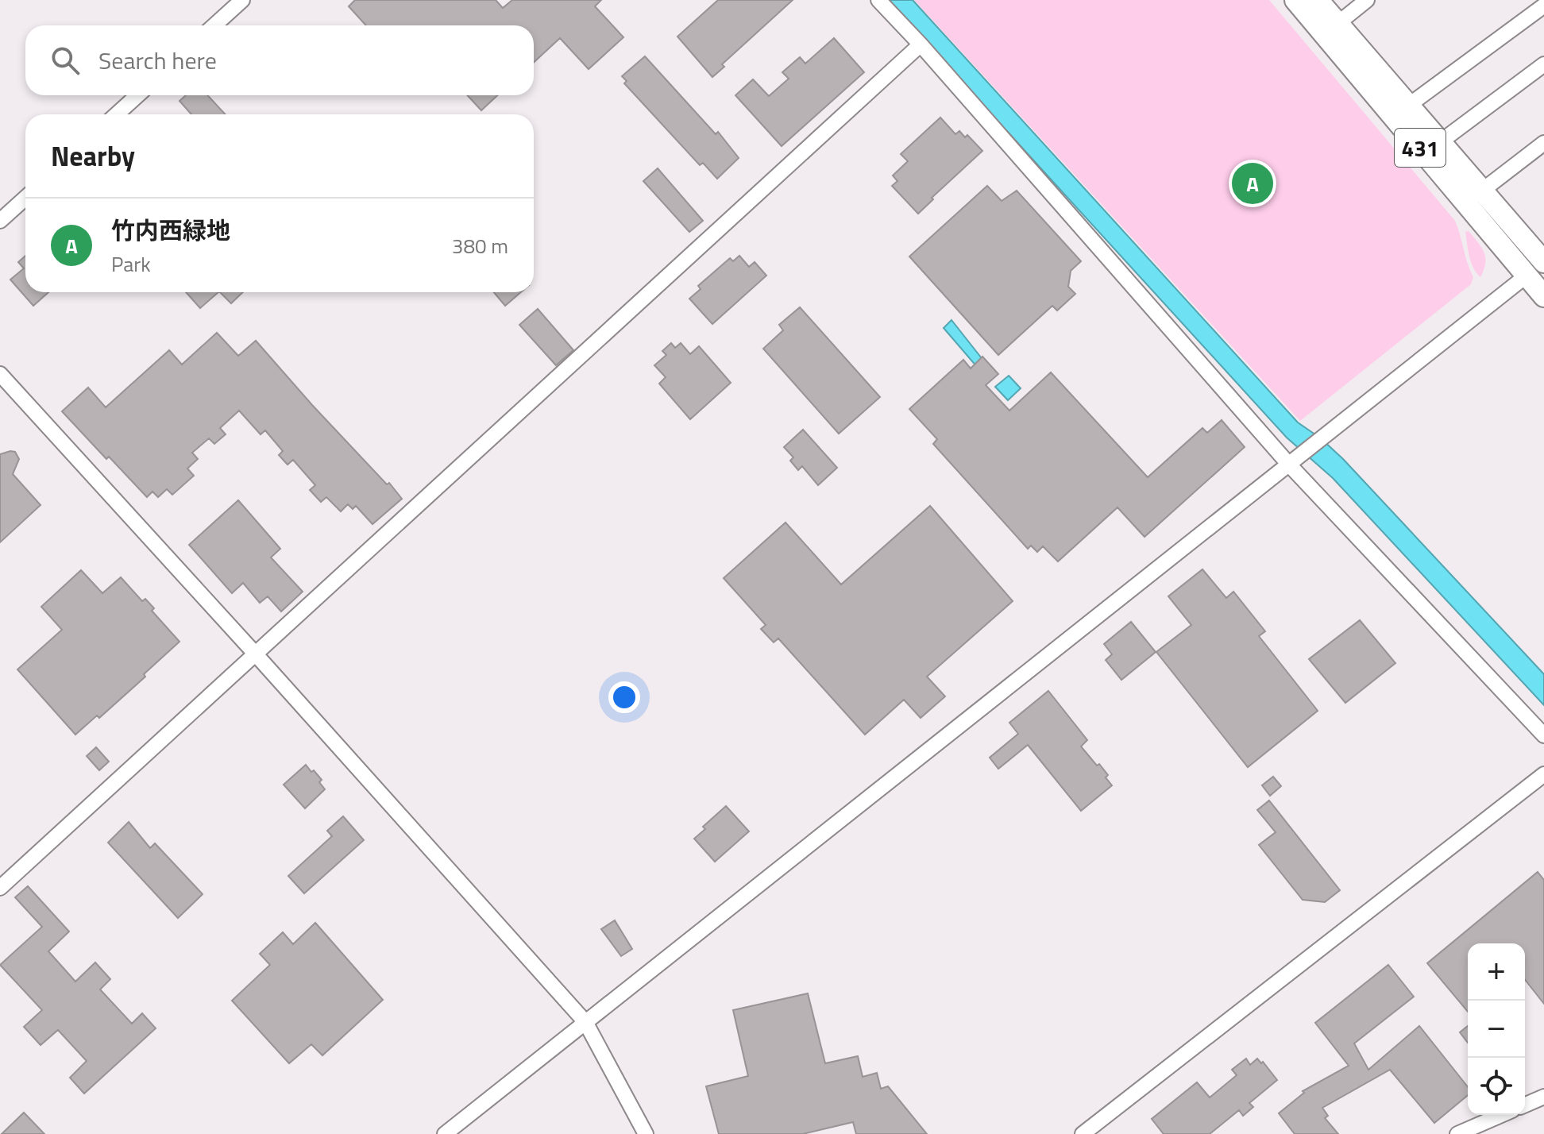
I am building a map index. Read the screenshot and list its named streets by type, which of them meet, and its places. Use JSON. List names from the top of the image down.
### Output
{
  "streets": {
    "highway": ["431"]
  },
  "page": {
    "search": "Search here",
    "heading": "Nearby",
    "pins": "A",
    "list": [
      {
        "mark": "A",
        "name": "竹内西緑地",
        "note": "Park",
        "value": "380 m"
      }
    ],
    "map_buttons": ["+", "−"]
  }
}
